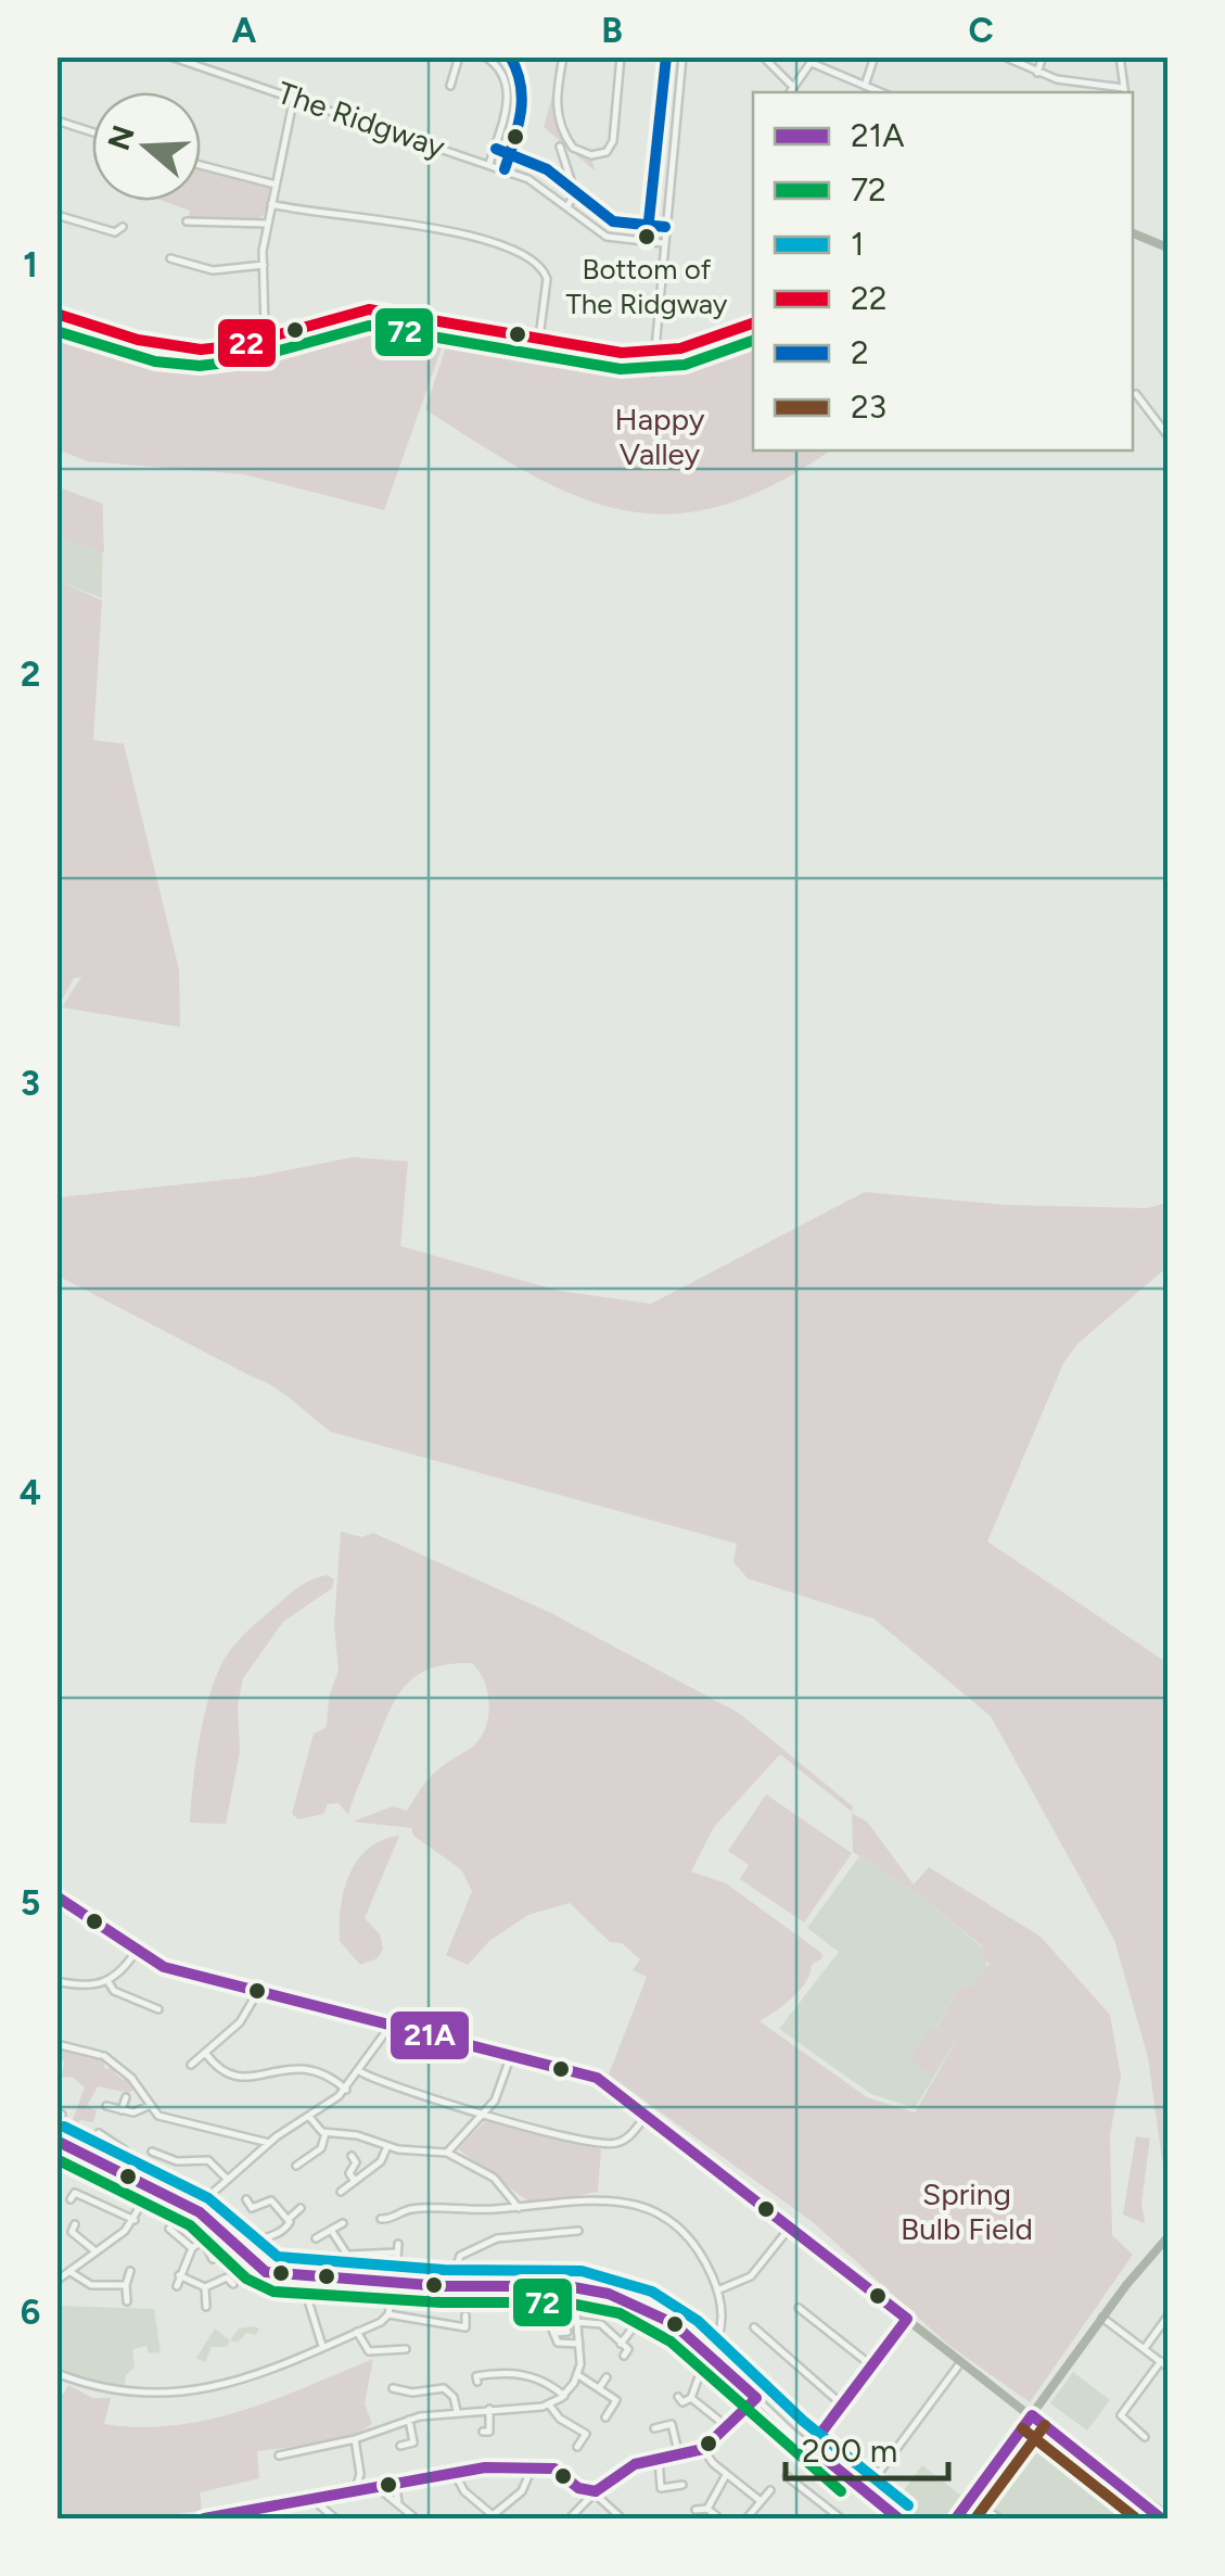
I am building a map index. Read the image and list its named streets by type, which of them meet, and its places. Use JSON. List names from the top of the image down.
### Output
{
  "streets": {
    "street": ["The Ridgway"]
  },
  "parks": ["Happy Valley", "Spring Bulb Field"],
  "places": ["Bottom of The Ridgway"],
  "lines": [
    "transit line 2",
    "transit line 22",
    "transit line 72",
    "transit line 21A",
    "transit line 1",
    "transit line 23"
  ],
  "legend": [
    "21A",
    "72",
    "1",
    "22",
    "2",
    "23"
  ],
  "scale_bar": "200 m",
  "north": "left",
  "grid": {
    "columns": ["A", "B", "C"],
    "rows": [
      "1",
      "2",
      "3",
      "4",
      "5",
      "6"
    ]
  }
}
